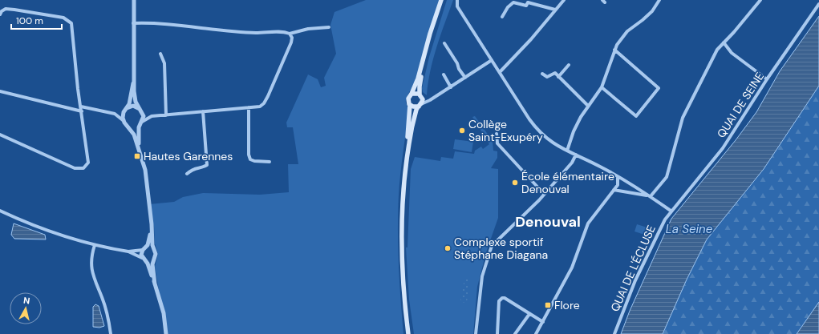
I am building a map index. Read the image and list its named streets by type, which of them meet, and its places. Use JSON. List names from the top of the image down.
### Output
{
  "streets": {
    "street": ["QUAI DE SEINE", "QUAI DE L'ÉCLUSE"]
  },
  "crossings": [
    ["QUAI DE SEINE", "QUAI DE L'ÉCLUSE"]
  ],
  "districts": ["Denouval"],
  "water": ["La Seine"],
  "places": {
    "other": ["Collège Saint-Exupéry", "École élémentaire Denouval", "Complexe sportif Stéphane Diagana"],
    "transit": ["Hautes Garennes", "Flore"]
  },
  "scale_bar": "100 m",
  "north": "top"
}
